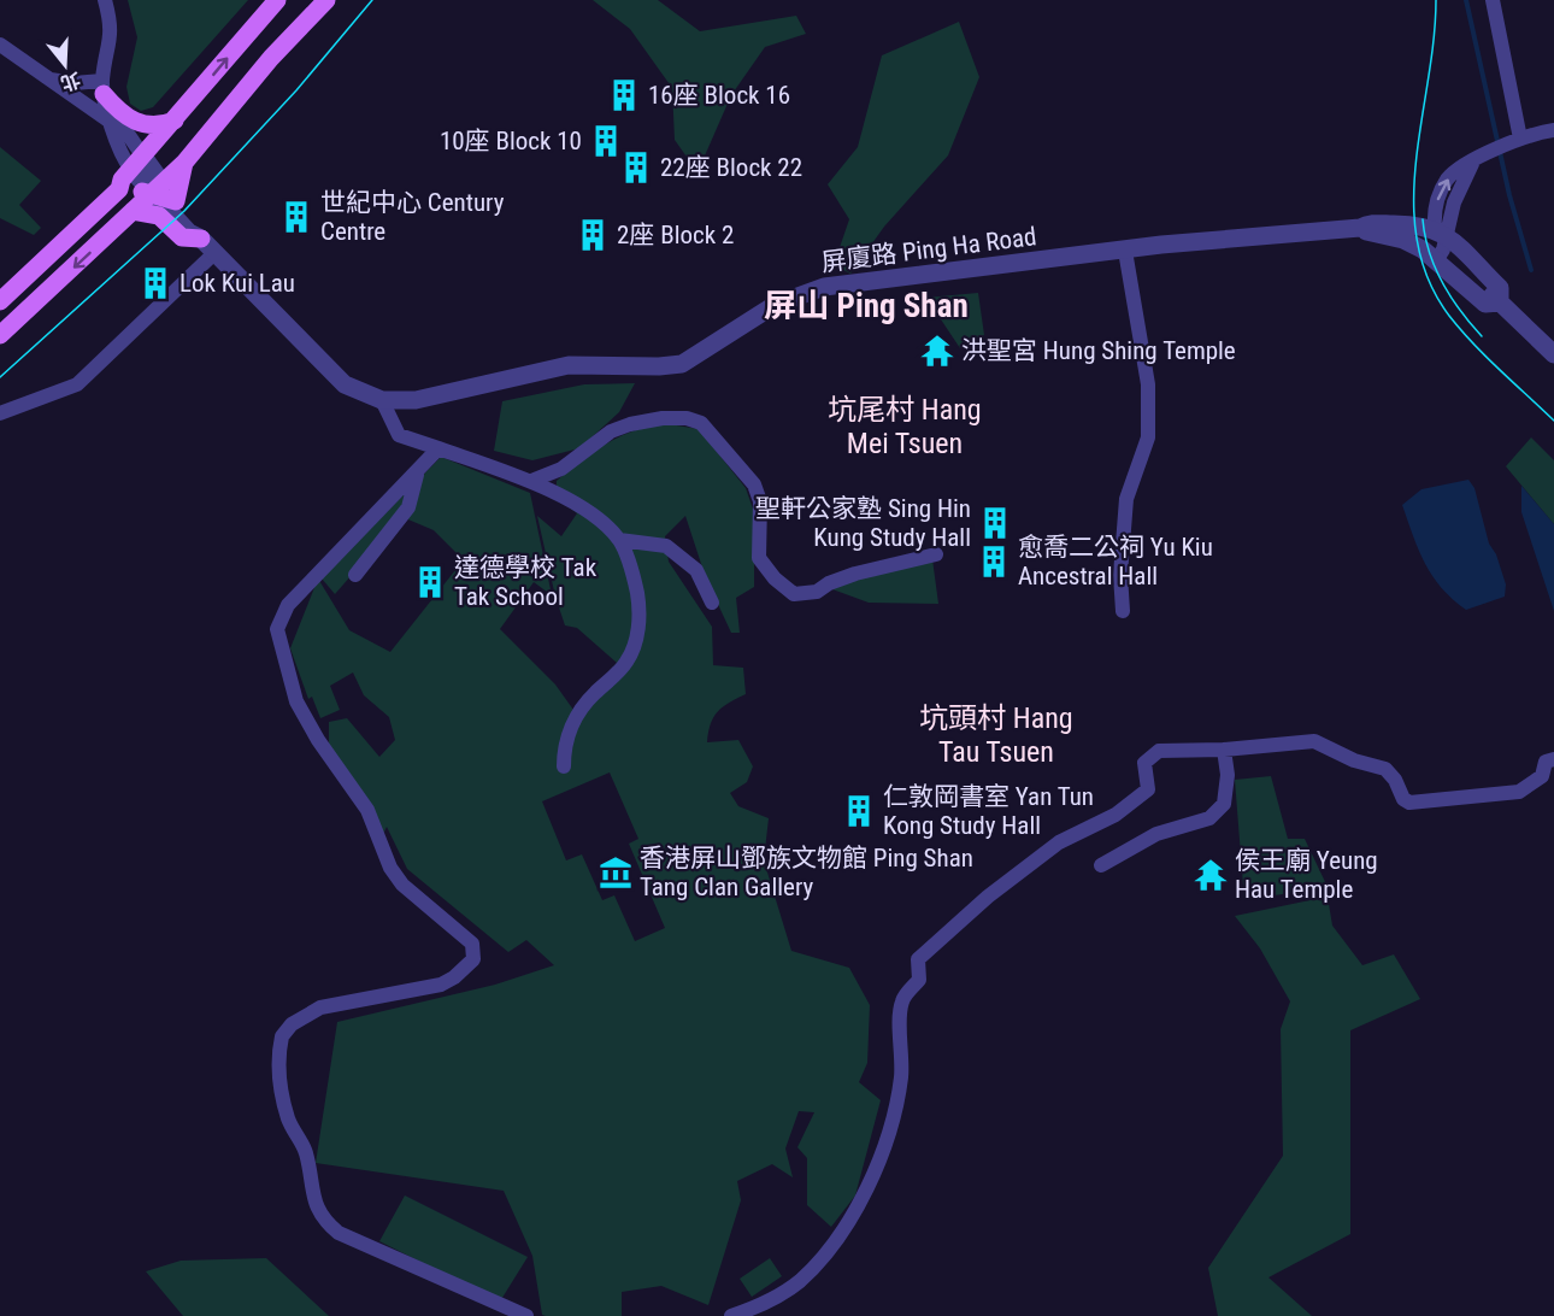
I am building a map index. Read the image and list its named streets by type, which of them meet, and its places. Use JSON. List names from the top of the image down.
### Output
{
  "streets": {
    "street": ["屏廈路 Ping Ha Road"]
  },
  "districts": ["屏山 Ping Shan", "坑尾村 Hang Mei Tsuen", "坑頭村 Hang Tau Tsuen"],
  "places": {
    "building": [
      "16座 Block 16",
      "10座 Block 10",
      "22座 Block 22",
      "世紀中心 Century Centre",
      "2座 Block 2",
      "Lok Kui Lau",
      "聖軒公家塾 Sing Hin Kung Study Hall",
      "愈喬二公祠 Yu Kiu Ancestral Hall",
      "達德學校 Tak Tak School",
      "仁敦岡書室 Yan Tun Kong Study Hall"
    ],
    "temple": ["洪聖宮 Hung Shing Temple", "侯王廟 Yeung Hau Temple"],
    "museum": ["香港屏山鄧族文物館 Ping Shan Tang Clan Gallery"]
  },
  "north": "bottom"
}
